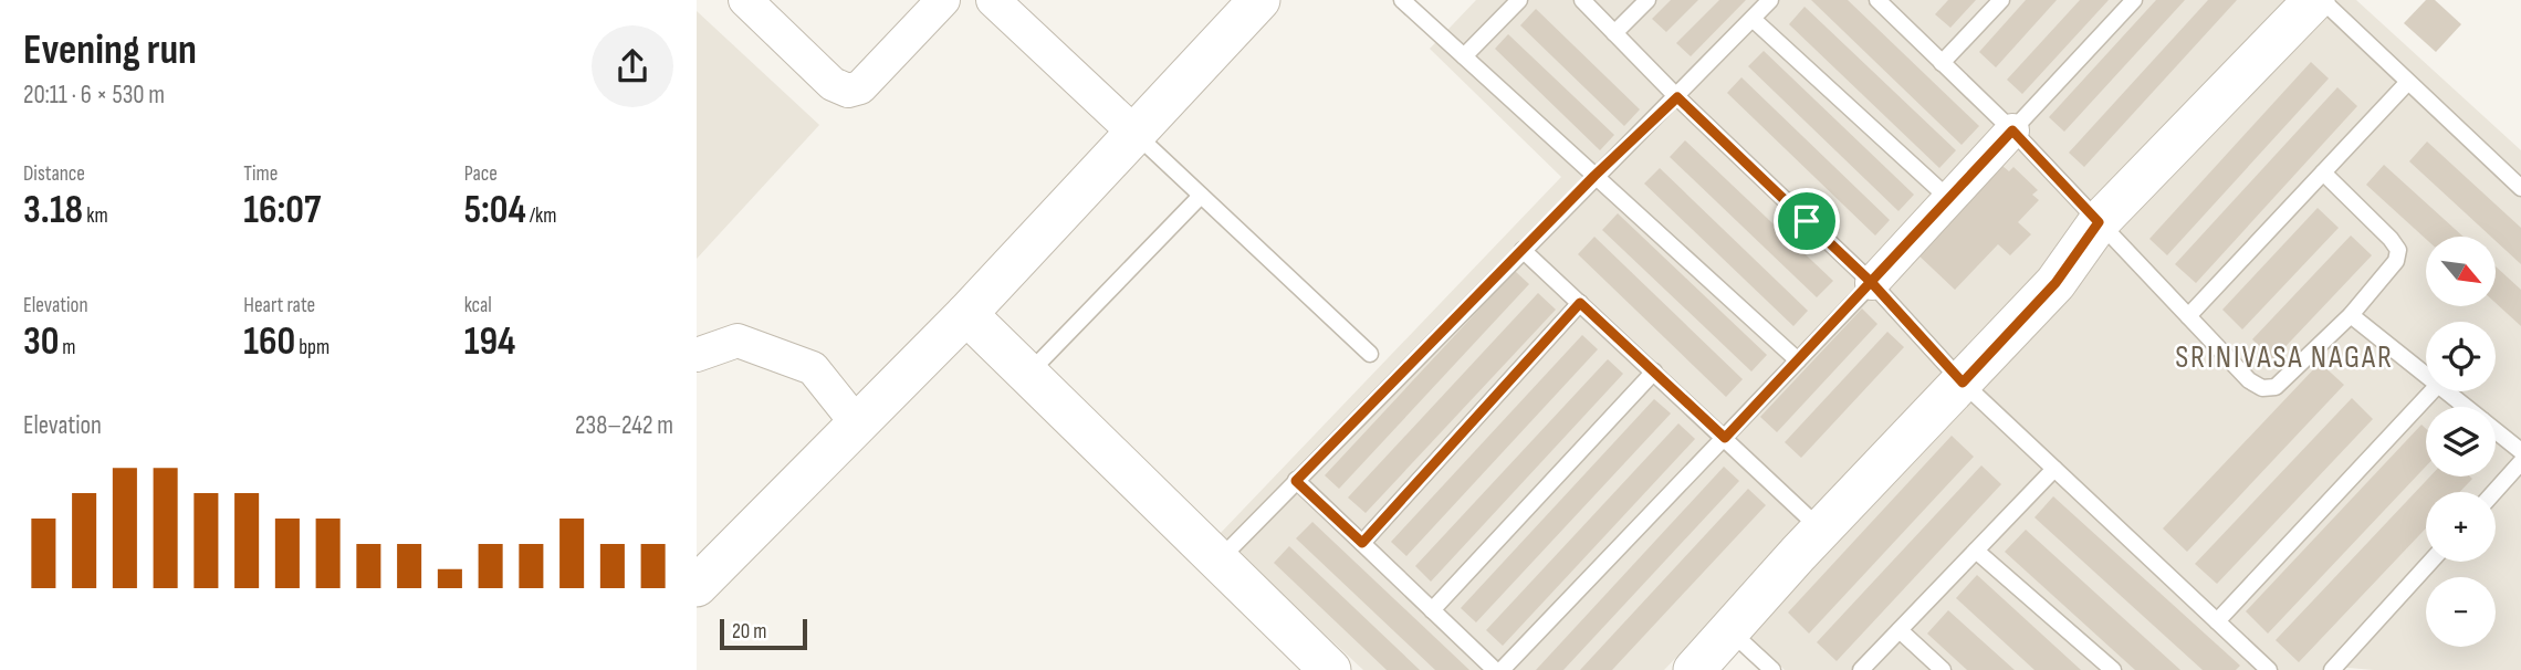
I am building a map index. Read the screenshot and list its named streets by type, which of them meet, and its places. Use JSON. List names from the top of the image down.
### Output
{
  "districts": ["SRINIVASA NAGAR"],
  "scale_bar": "20 m",
  "north": "bottom right",
  "page": {
    "heading": ["Evening run", "20:11 · 6 × 530 m"],
    "stats": [
      ["Distance", "3.18 km"],
      ["Time", "16:07"],
      ["Pace", "5:04 /km"],
      ["Elevation", "30 m"],
      ["Heart rate", "160 bpm"],
      ["kcal", "194"]
    ],
    "map_buttons": ["+", "−"],
    "chart": ["Elevation", "238–242 m"],
    "scale": "20 m"
  }
}
